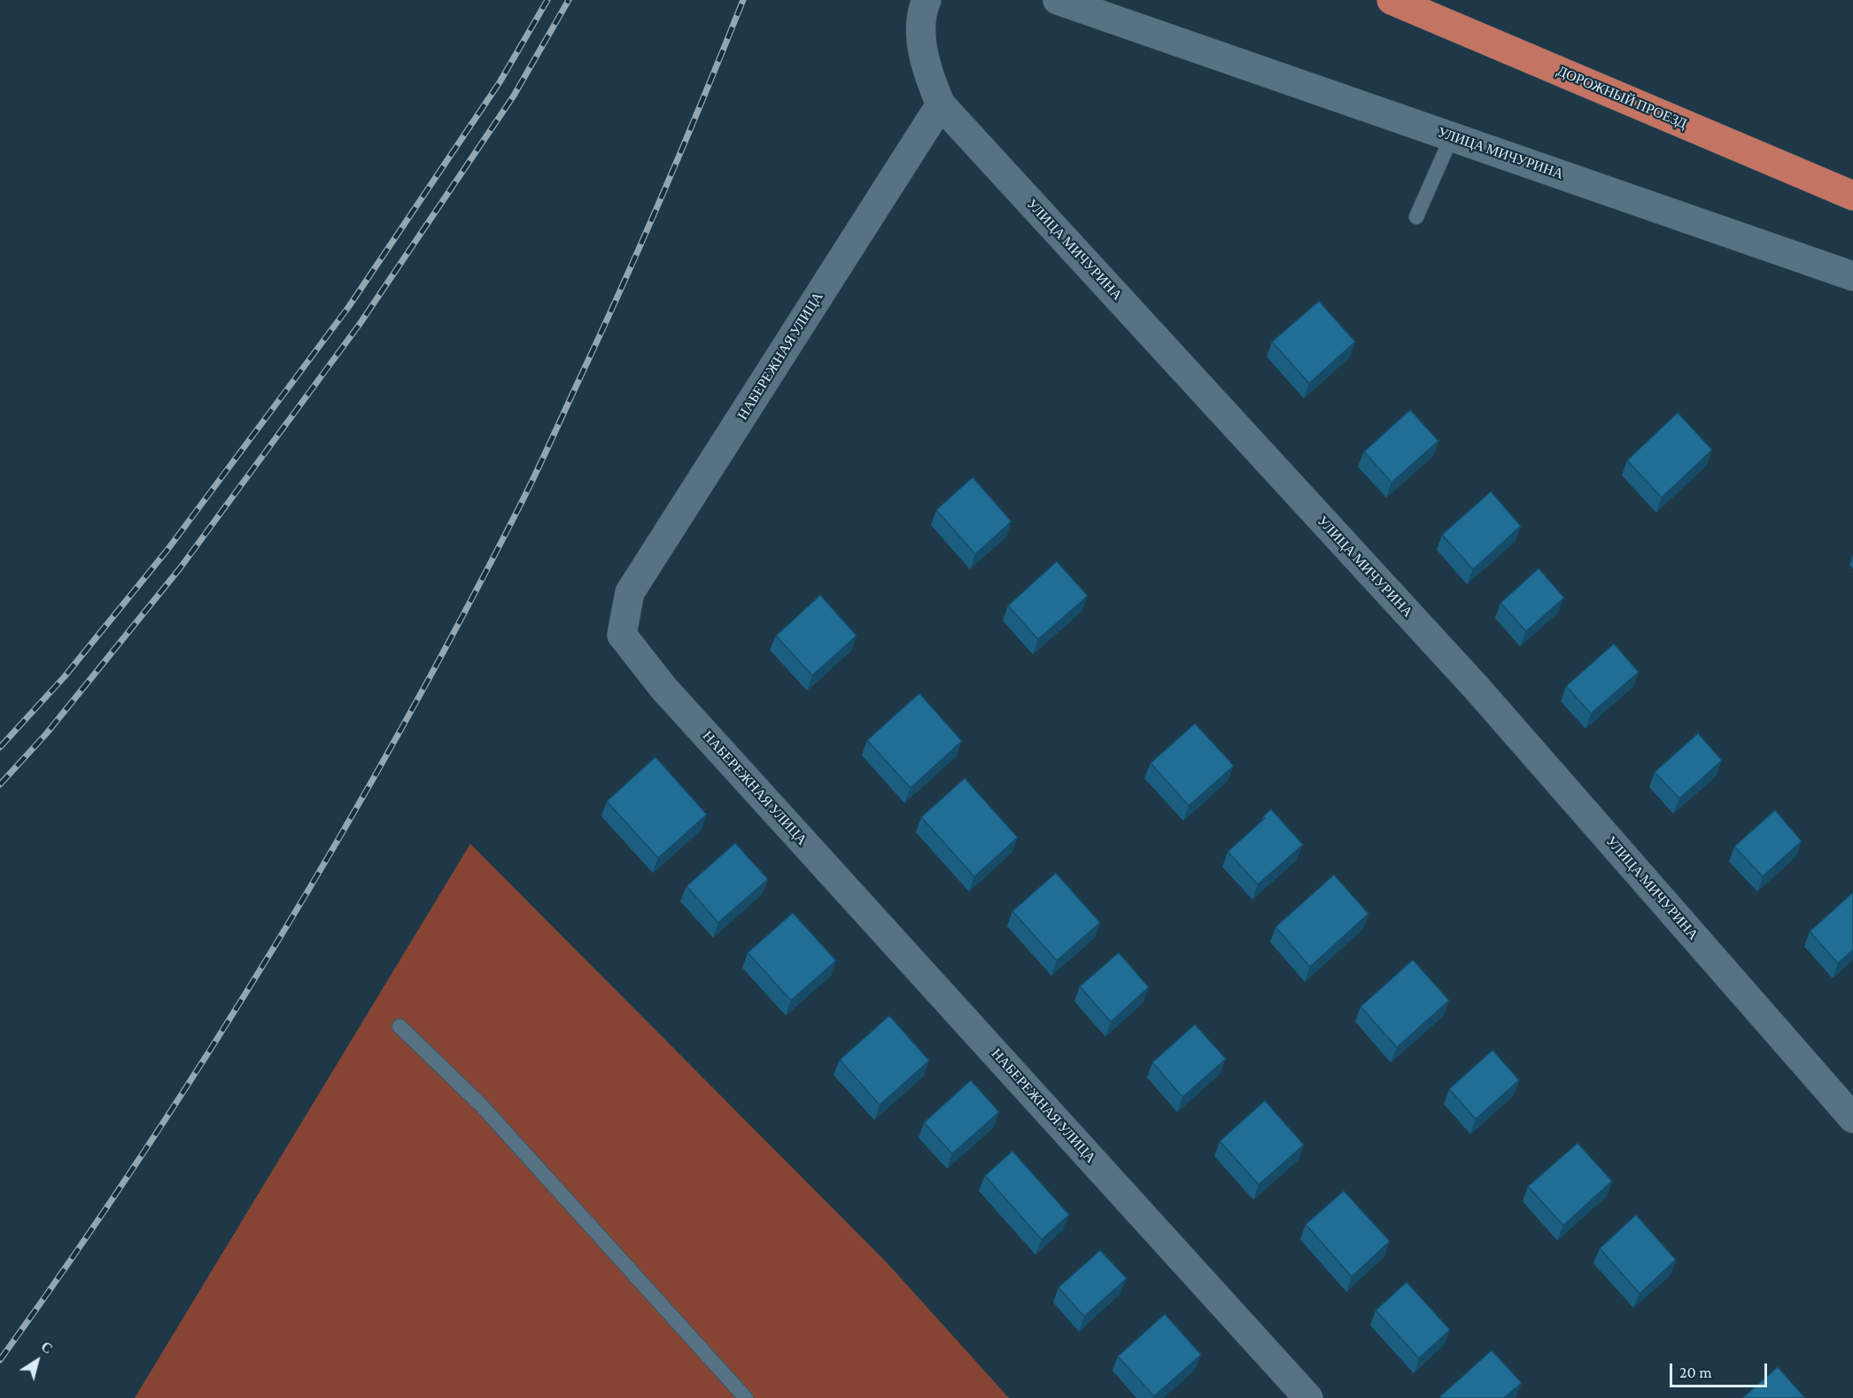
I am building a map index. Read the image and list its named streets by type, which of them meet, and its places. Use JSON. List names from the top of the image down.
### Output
{
  "streets": {
    "highway": ["ДОРОЖНЫЙ ПРОЕЗД"],
    "street": ["УЛИЦА МИЧУРИНА", "НАБЕРЕЖНАЯ УЛИЦА"]
  },
  "crossings": [
    ["УЛИЦА МИЧУРИНА", "НАБЕРЕЖНАЯ УЛИЦА"]
  ],
  "scale_bar": "20 m",
  "north": "top right"
}
